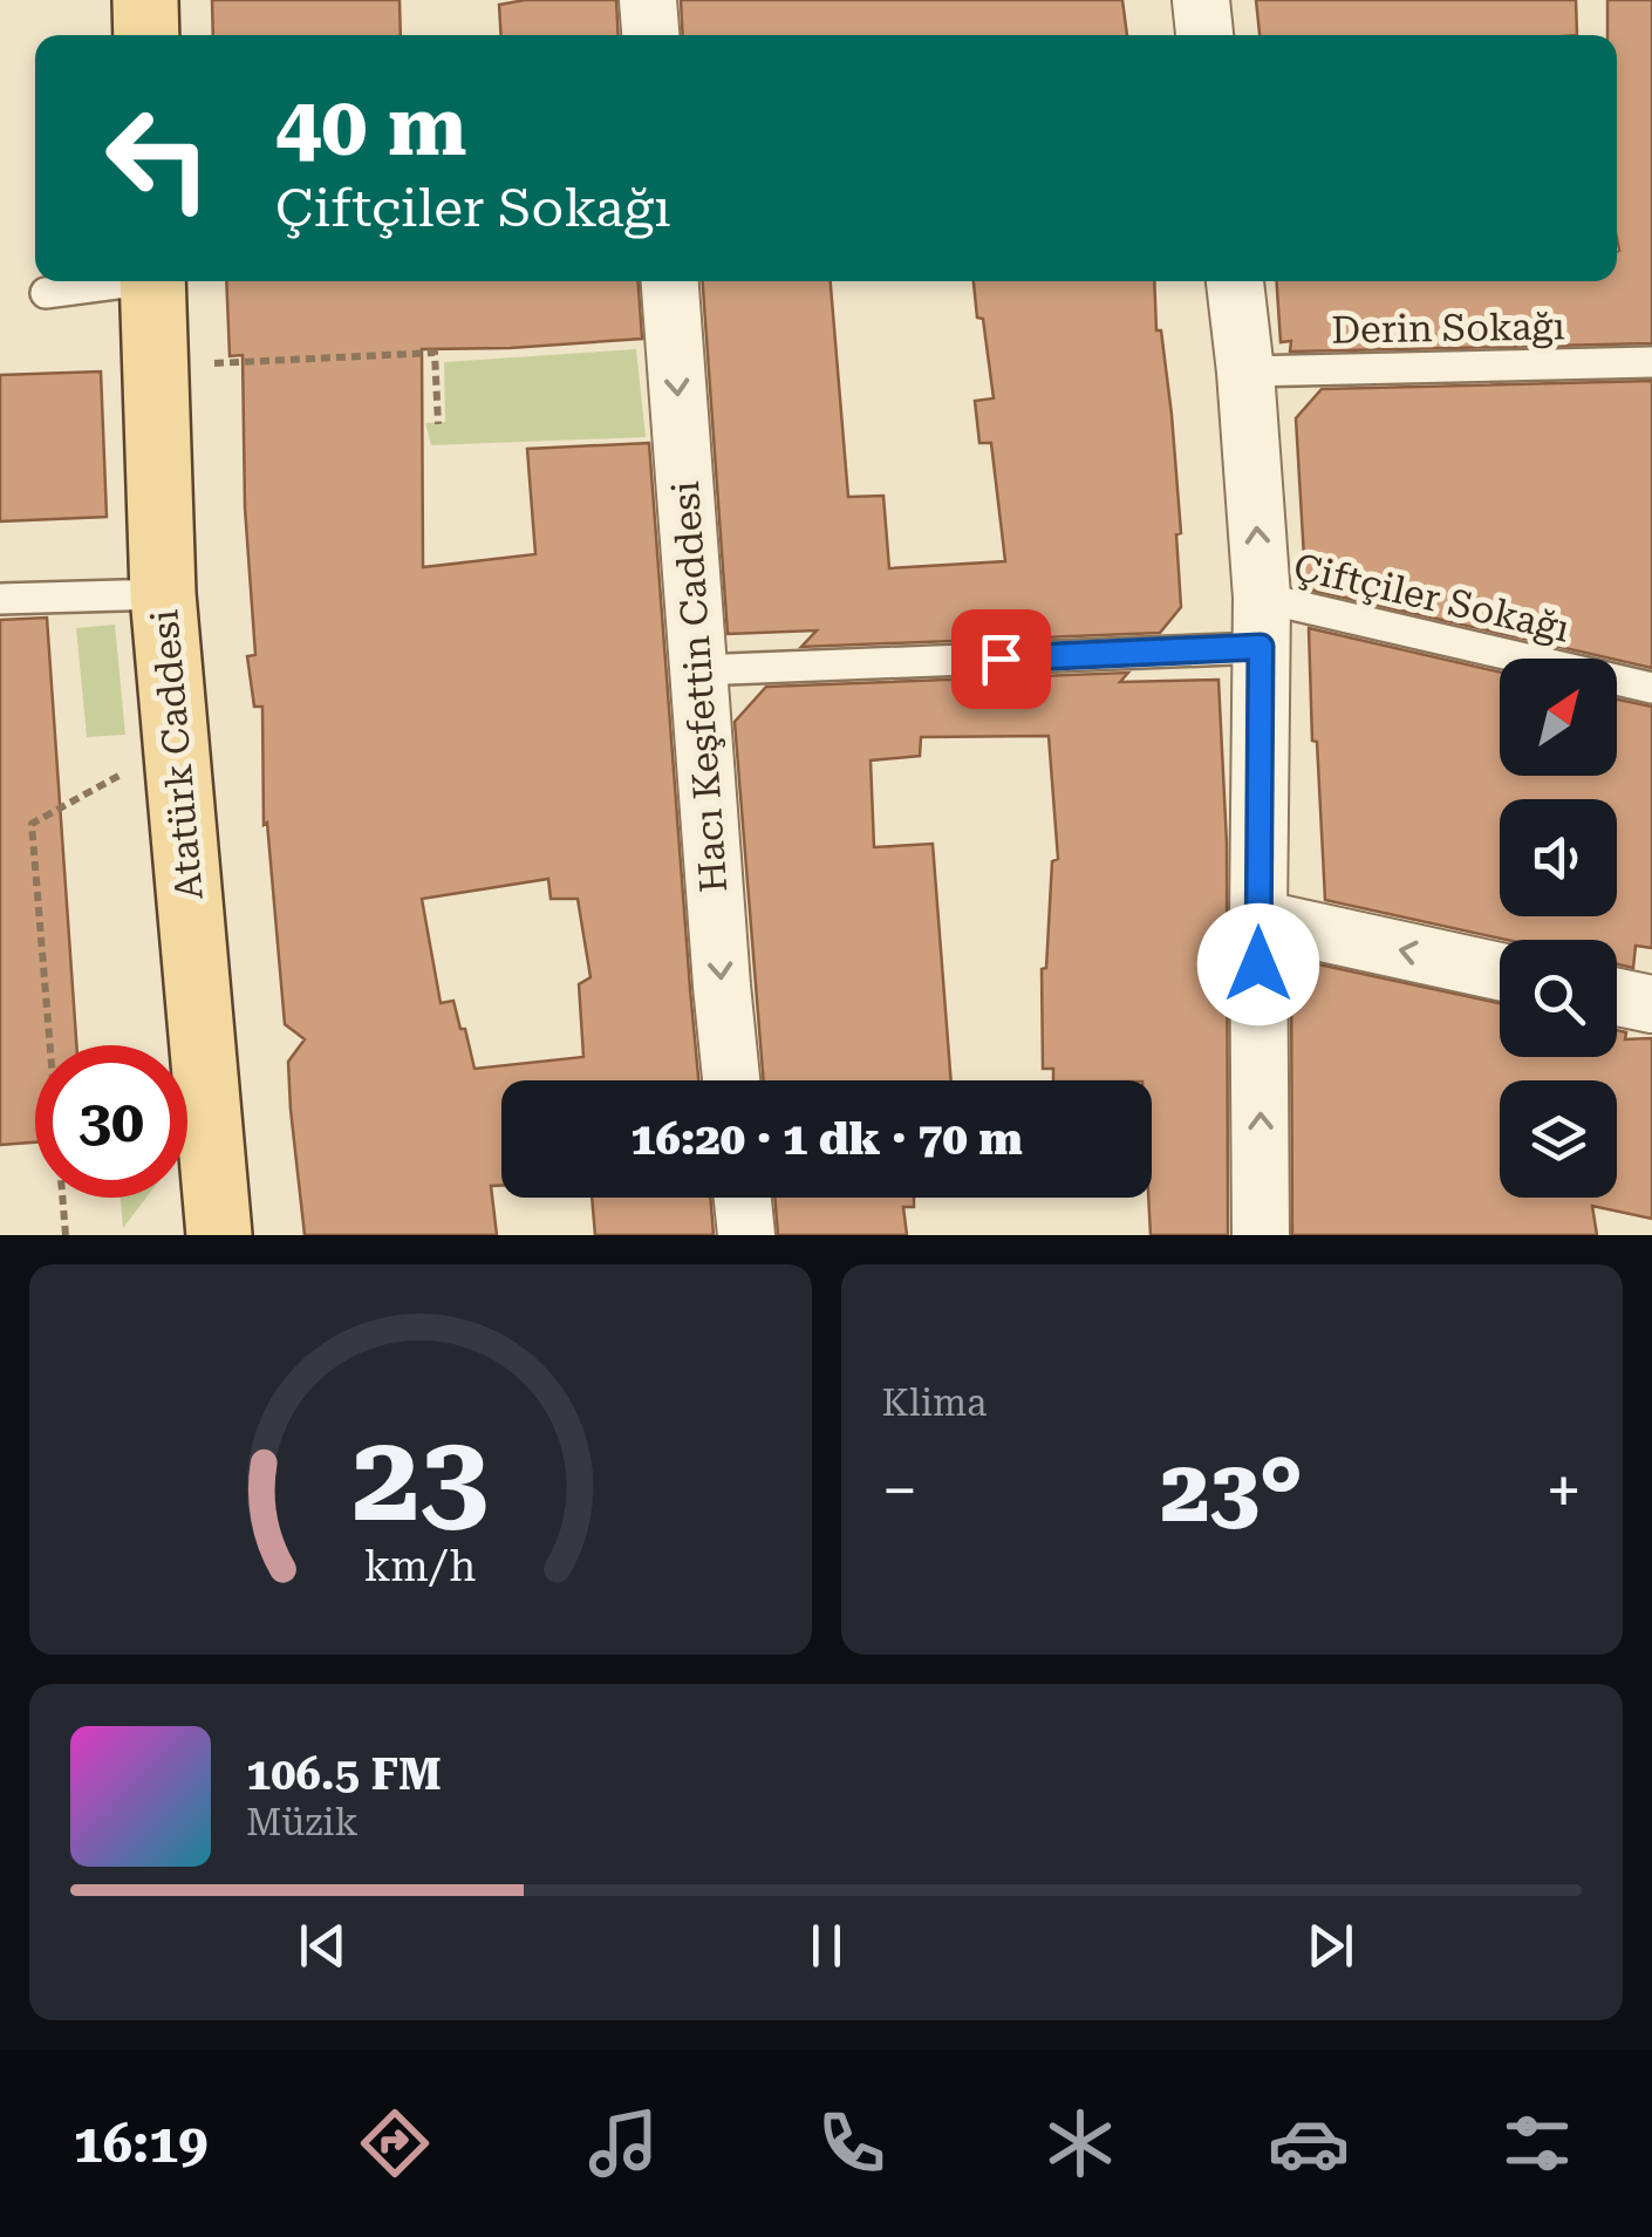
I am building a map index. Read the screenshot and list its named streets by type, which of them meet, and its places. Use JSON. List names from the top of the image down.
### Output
{
  "streets": {
    "main road": ["Atatürk Caddesi"],
    "street": ["Hacı Keşfettin Caddesi"],
    "lane": ["Derin Sokağı", "Çiftçiler Sokağı"]
  },
  "crossings": [
    ["Çiftçiler Sokağı", "Hacı Keşfettin Caddesi"]
  ],
  "one_way": ["Hacı Keşfettin Caddesi"],
  "north": "top right",
  "page": {
    "turn": ["40 m", "Çiftçiler Sokağı"],
    "limit": "30",
    "trip": "16:20 · 1 dk · 70 m",
    "tile": "Klima",
    "heat": ["−", "23°", "+"],
    "song": ["106.5 FM", "Müzik"],
    "tabs": "16:19",
    "gauge": ["23", "km/h"]
  }
}
